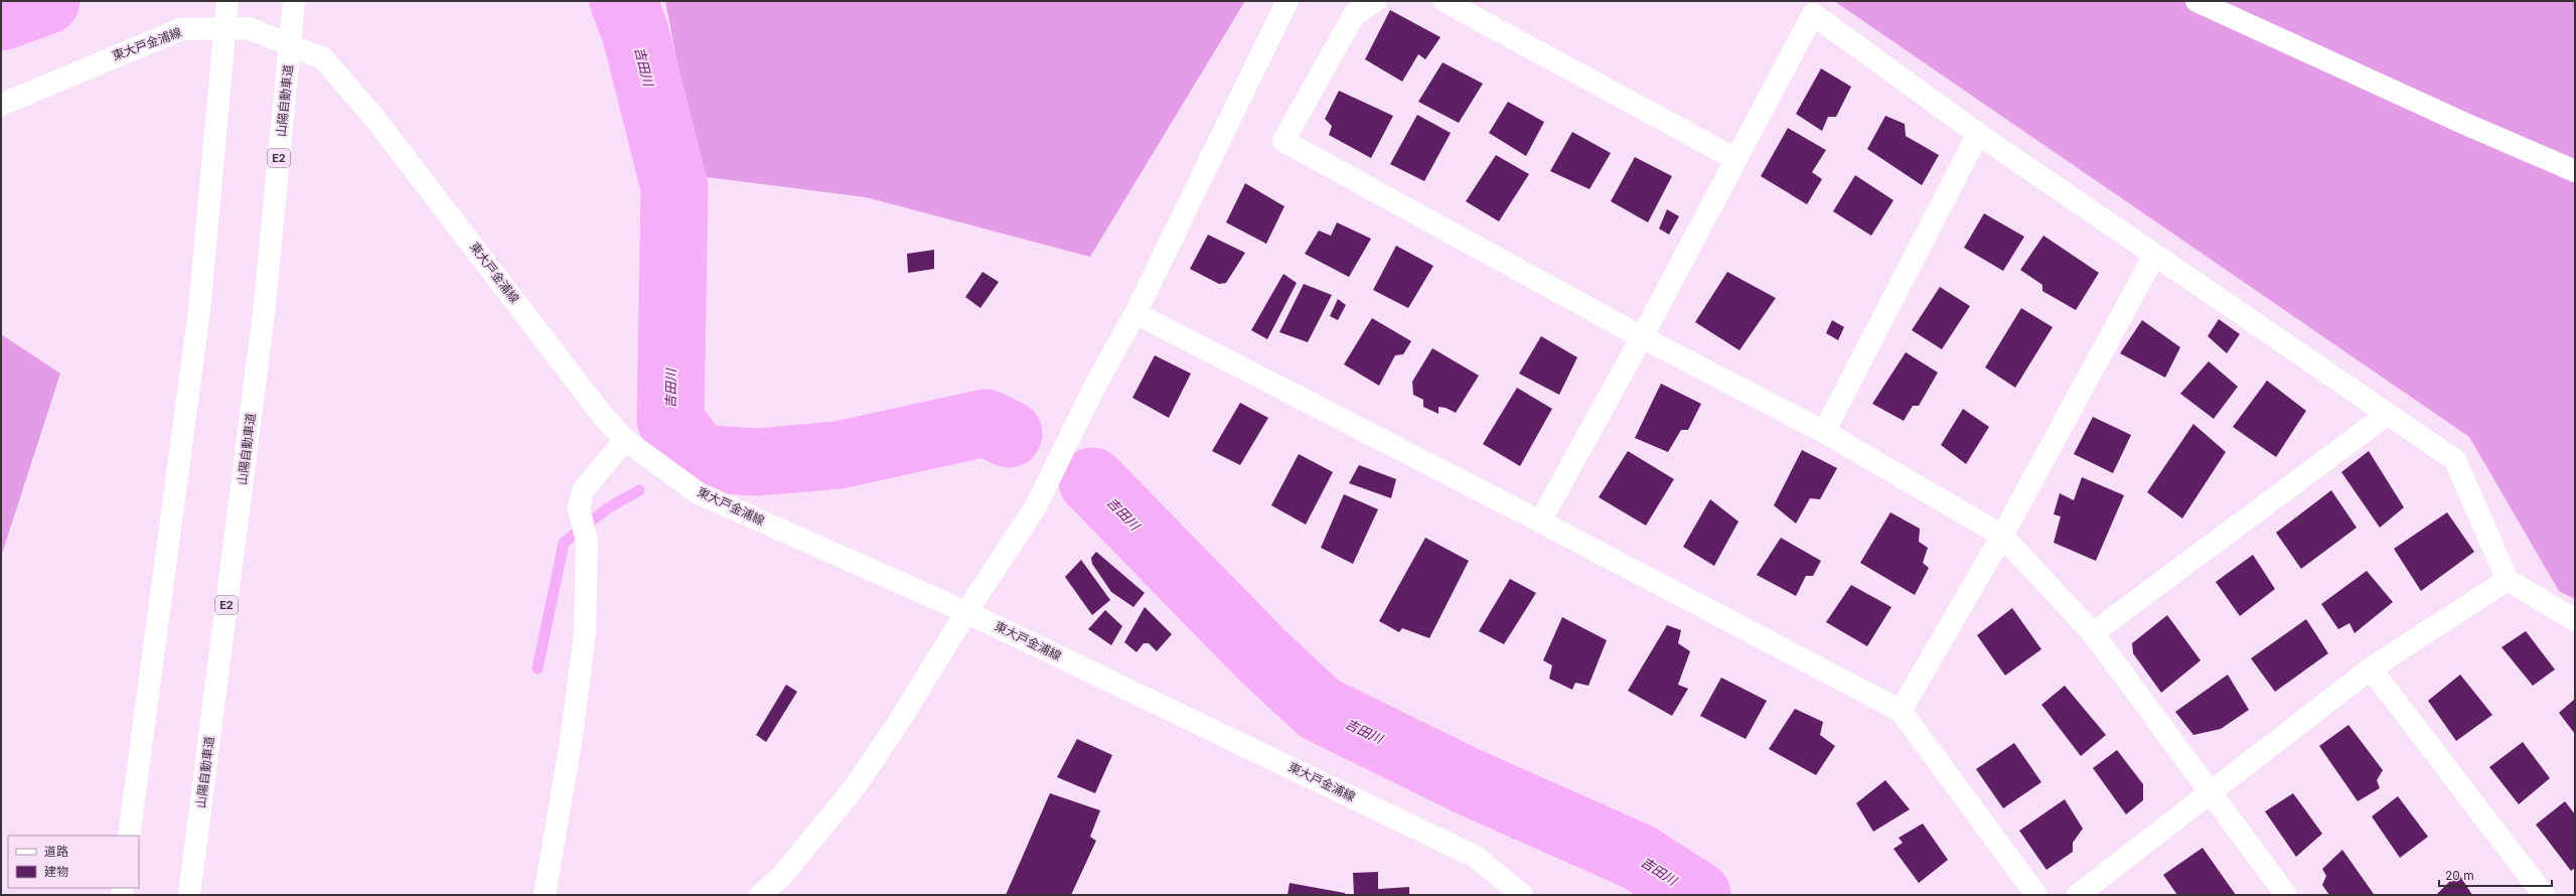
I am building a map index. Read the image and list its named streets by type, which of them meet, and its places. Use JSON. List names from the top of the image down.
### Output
{
  "streets": {
    "main road": ["東大戸金浦線", "山陽自動車道", "E2"]
  },
  "water": ["吉田川"],
  "legend": ["道路", "建物"],
  "scale_bar": "20 m"
}
